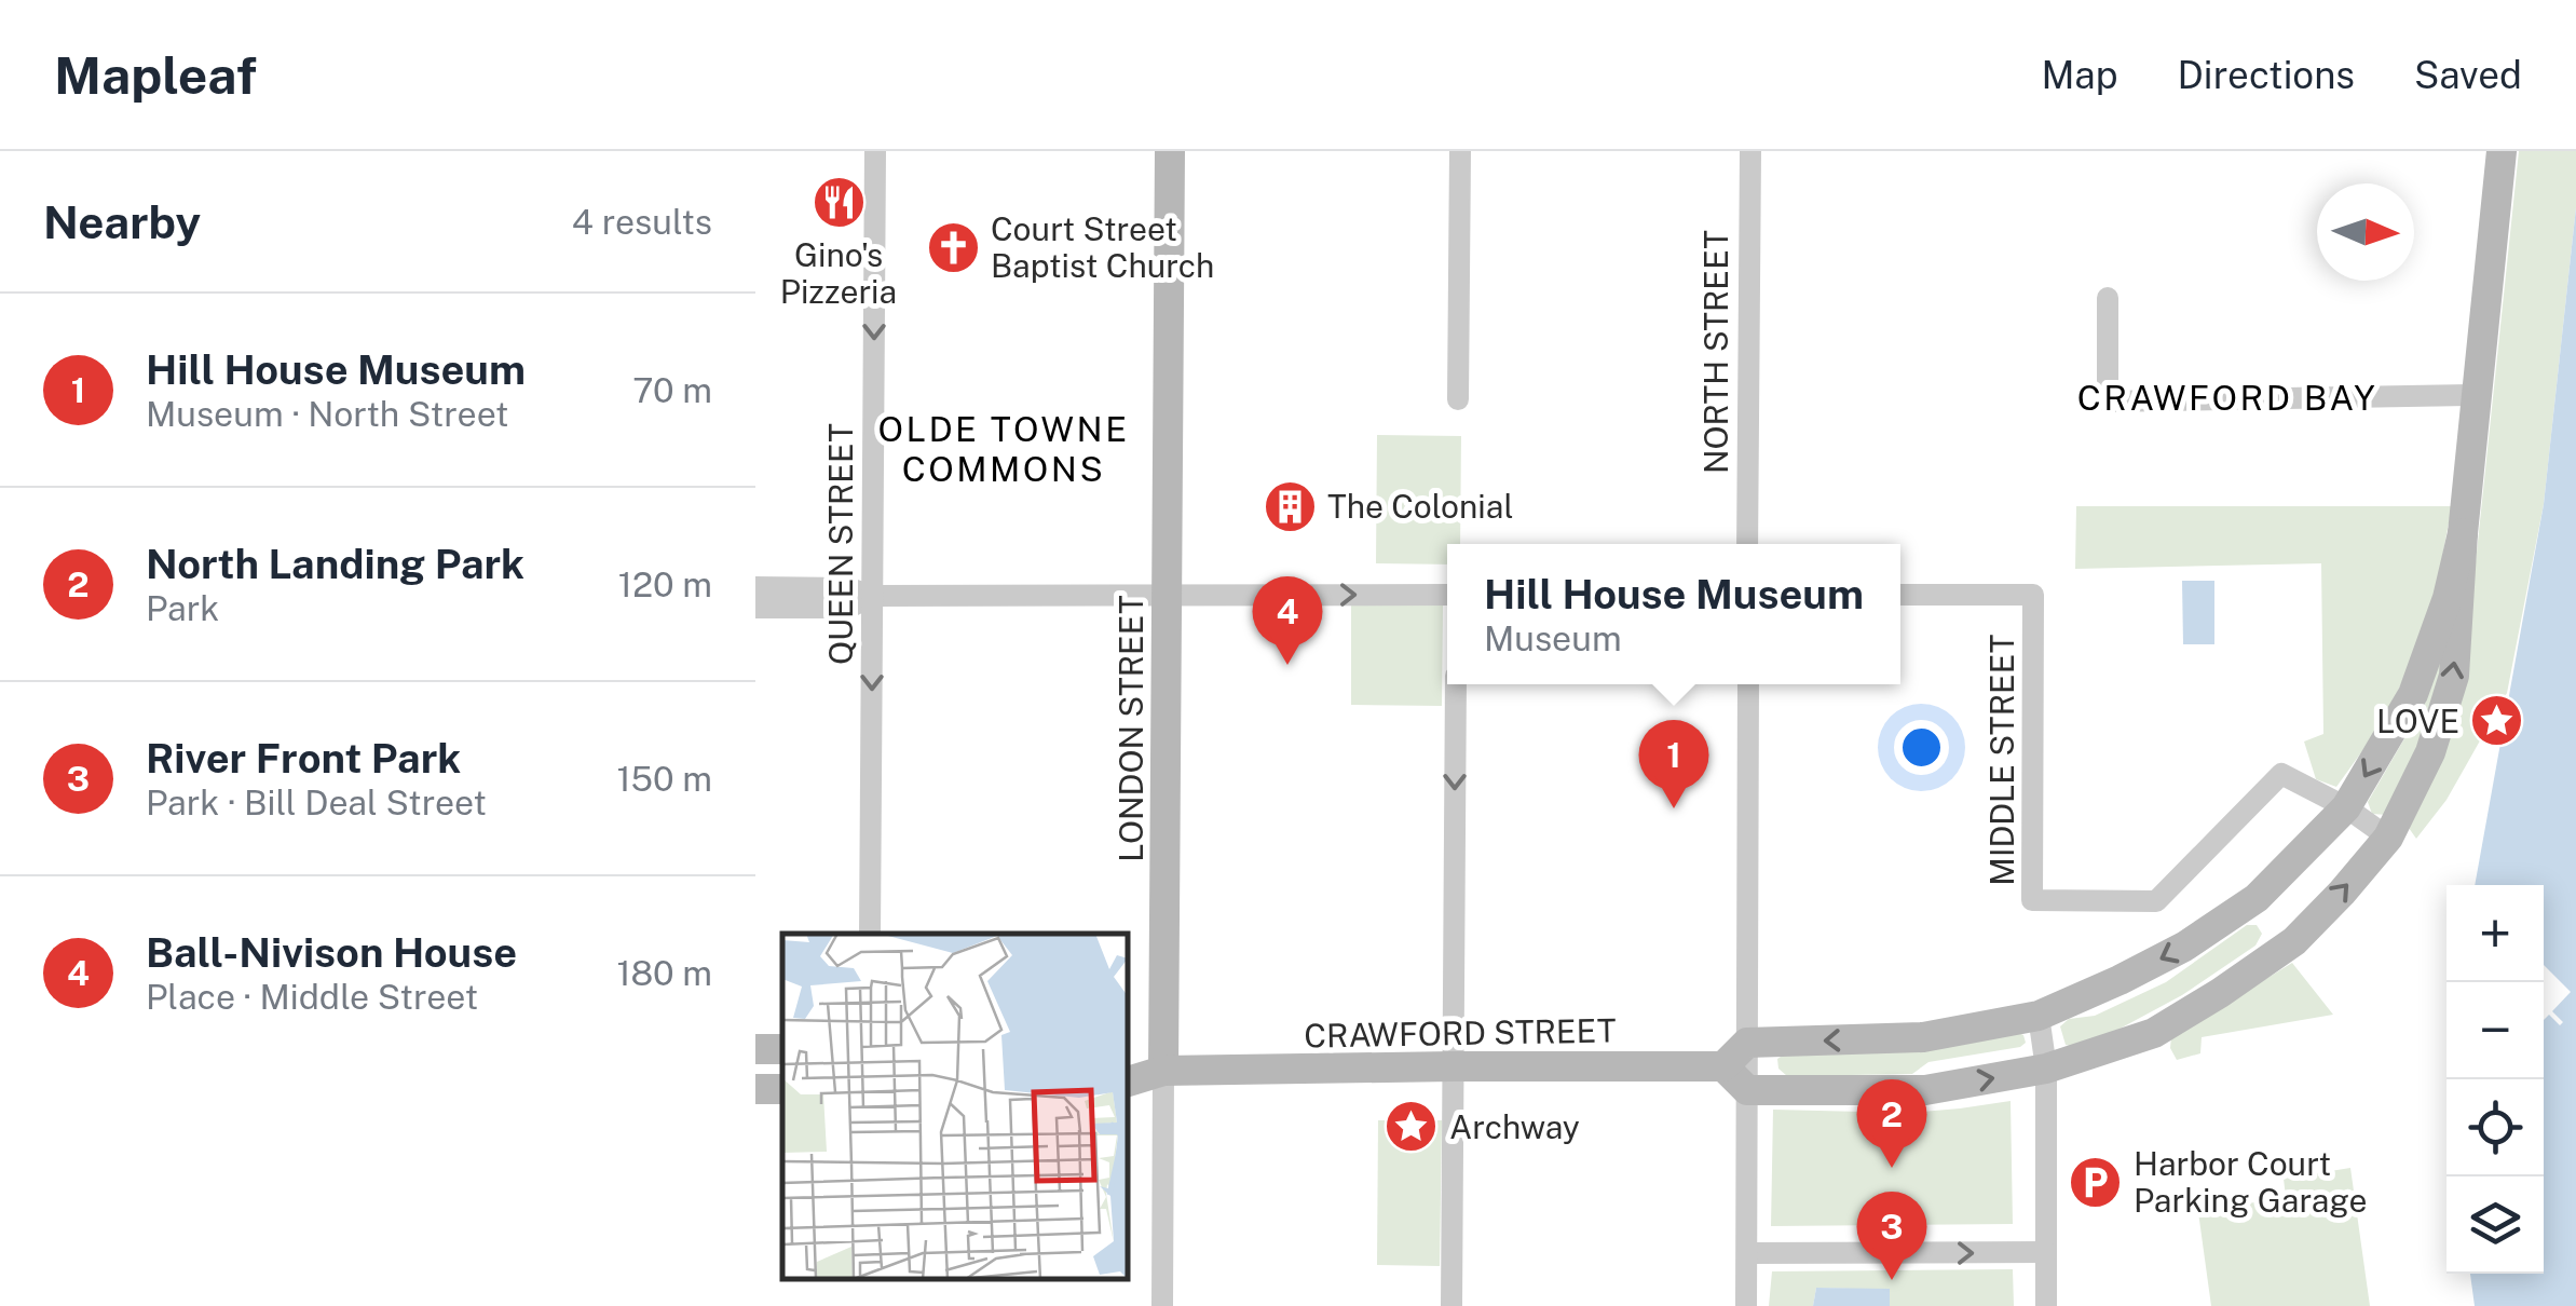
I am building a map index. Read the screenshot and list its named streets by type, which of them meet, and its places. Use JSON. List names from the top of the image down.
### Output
{
  "streets": {
    "main road": ["LONDON STREET", "CRAWFORD STREET"],
    "street": ["NORTH STREET", "QUEEN STREET", "MIDDLE STREET"]
  },
  "crossings": [
    ["LONDON STREET", "CRAWFORD STREET"]
  ],
  "one_way": ["QUEEN STREET"],
  "districts": ["CRAWFORD BAY", "OLDE TOWNE COMMONS"],
  "places": {
    "restaurant": ["Gino's Pizzeria"],
    "church": ["Court Street Baptist Church"],
    "building": ["The Colonial"],
    "place": ["LOVE", "Archway"],
    "parking": ["Harbor Court Parking Garage"]
  },
  "north": "right",
  "page": {
    "header": "Mapleaf",
    "nav": ["Map", "Directions", "Saved"],
    "heading": ["Nearby", "4 results"],
    "list": [
      {
        "mark": "1",
        "name": "Hill House Museum",
        "note": "Museum · North Street",
        "value": "70 m"
      },
      {
        "mark": "2",
        "name": "North Landing Park",
        "note": "Park",
        "value": "120 m"
      },
      {
        "mark": "3",
        "name": "River Front Park",
        "note": "Park · Bill Deal Street",
        "value": "150 m"
      },
      {
        "mark": "4",
        "name": "Ball-Nivison House",
        "note": "Place · Middle Street",
        "value": "180 m"
      }
    ],
    "popup": ["Hill House Museum", "Museum"],
    "pins": [
      "4",
      "1",
      "2",
      "3"
    ],
    "map_buttons": ["+", "−"]
  }
}
